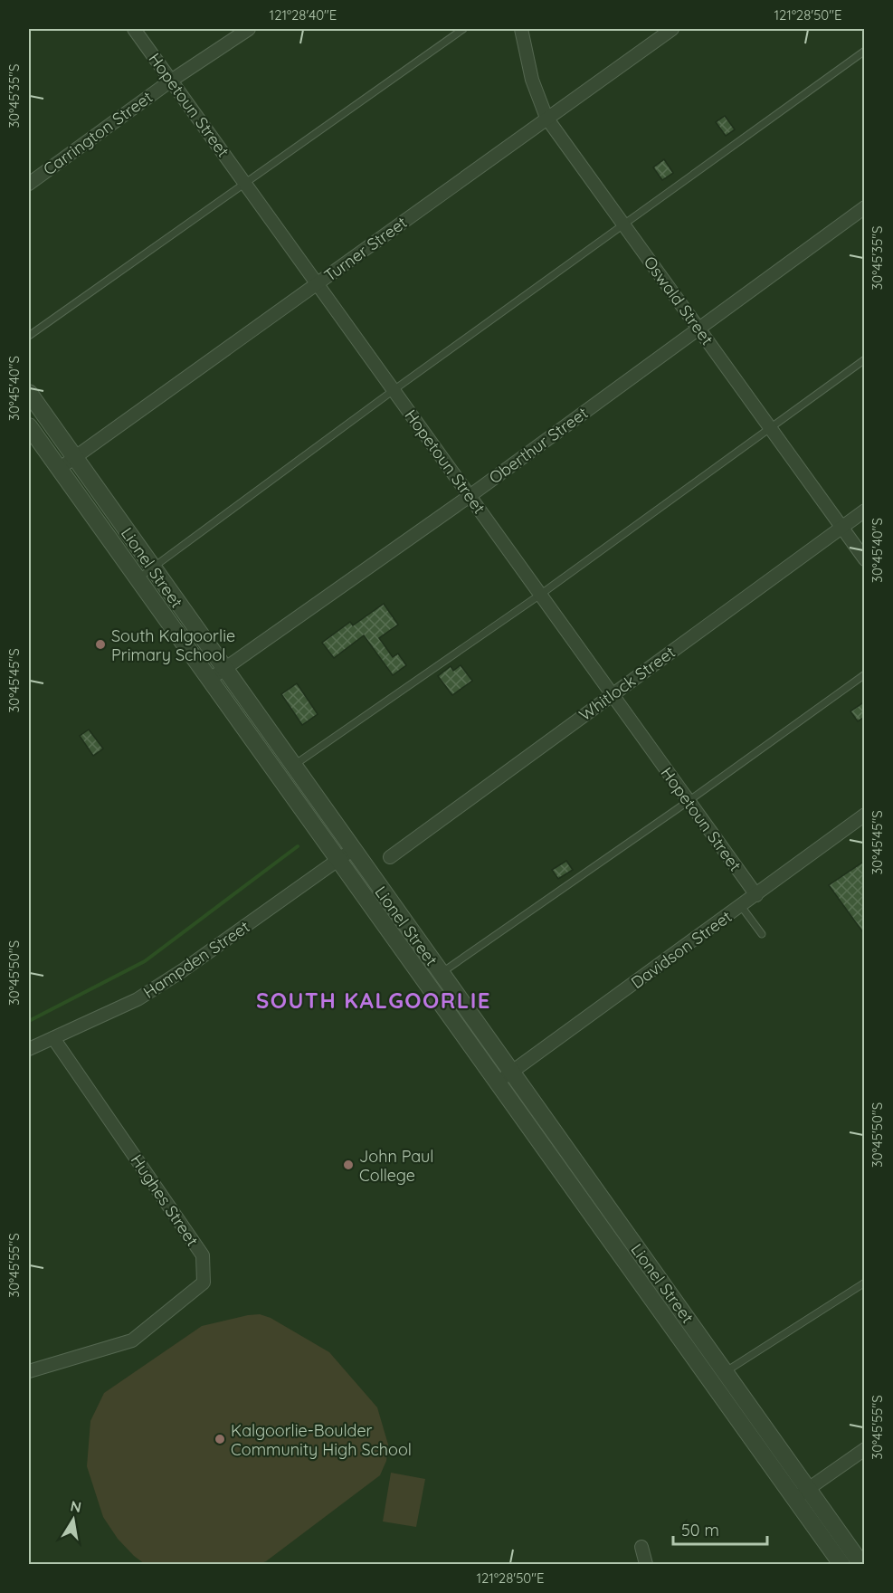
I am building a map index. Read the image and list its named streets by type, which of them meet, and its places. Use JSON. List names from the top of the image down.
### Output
{
  "streets": {
    "street": [
      "Hopetoun Street",
      "Carrington Street",
      "Turner Street",
      "Oswald Street",
      "Oberthur Street",
      "Lionel Street",
      "Whitlock Street",
      "Davidson Street",
      "Hampden Street",
      "Hughes Street"
    ]
  },
  "crossings": [
    ["Hopetoun Street", "Carrington Street"],
    ["Hopetoun Street", "Turner Street"],
    ["Hopetoun Street", "Oberthur Street"],
    ["Hopetoun Street", "Whitlock Street"],
    ["Hopetoun Street", "Davidson Street"],
    ["Turner Street", "Oswald Street"],
    ["Turner Street", "Lionel Street"],
    ["Oswald Street", "Oberthur Street"],
    ["Oswald Street", "Whitlock Street"],
    ["Oberthur Street", "Lionel Street"],
    ["Lionel Street", "Davidson Street"],
    ["Lionel Street", "Hampden Street"],
    ["Hampden Street", "Hughes Street"]
  ],
  "districts": ["SOUTH KALGOORLIE"],
  "places": ["South Kalgoorlie Primary School", "John Paul College", "Kalgoorlie-Boulder Community High School"],
  "scale_bar": "50 m",
  "north": "top",
  "coordinates": [
    "121°28'40\"E",
    "121°28'50\"E",
    "30°45'35\"S",
    "30°45'40\"S",
    "30°45'45\"S",
    "30°45'50\"S",
    "30°45'55\"S"
  ]
}
